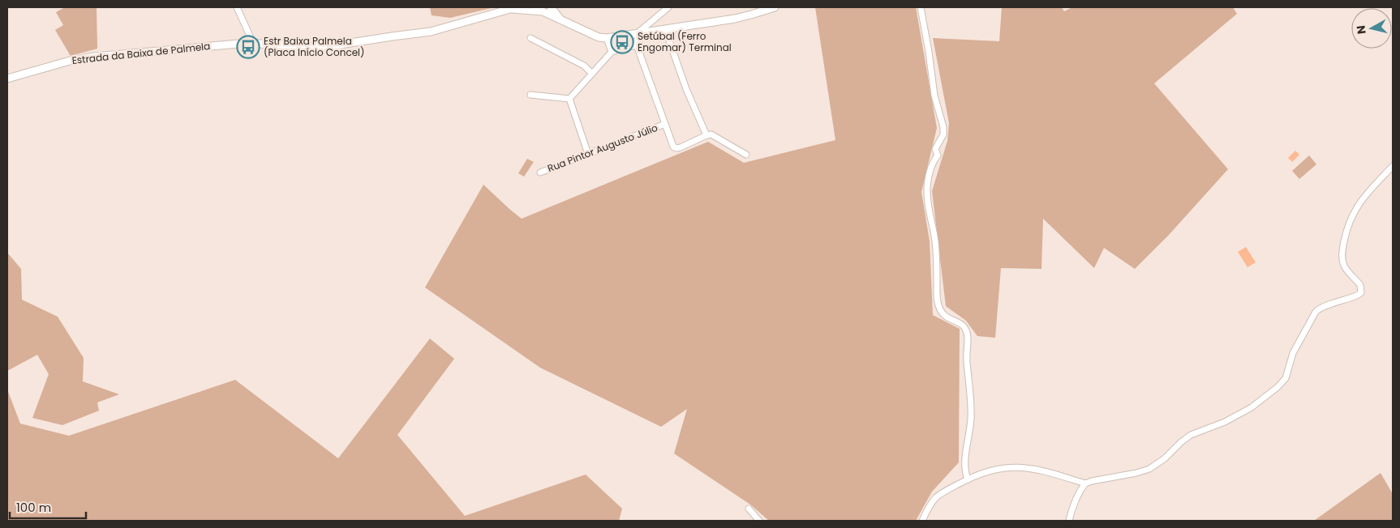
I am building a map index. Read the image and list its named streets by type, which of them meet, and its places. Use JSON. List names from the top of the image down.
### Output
{
  "streets": {
    "street": ["Estrada da Baixa de Palmela", "Rua Pintor Augusto Júlio"]
  },
  "places": {
    "bus stop": ["Setúbal (Ferro Engomar) Terminal", "Estr Baixa Palmela (Placa Início Concel)"]
  },
  "scale_bar": "100 m",
  "north": "left"
}
